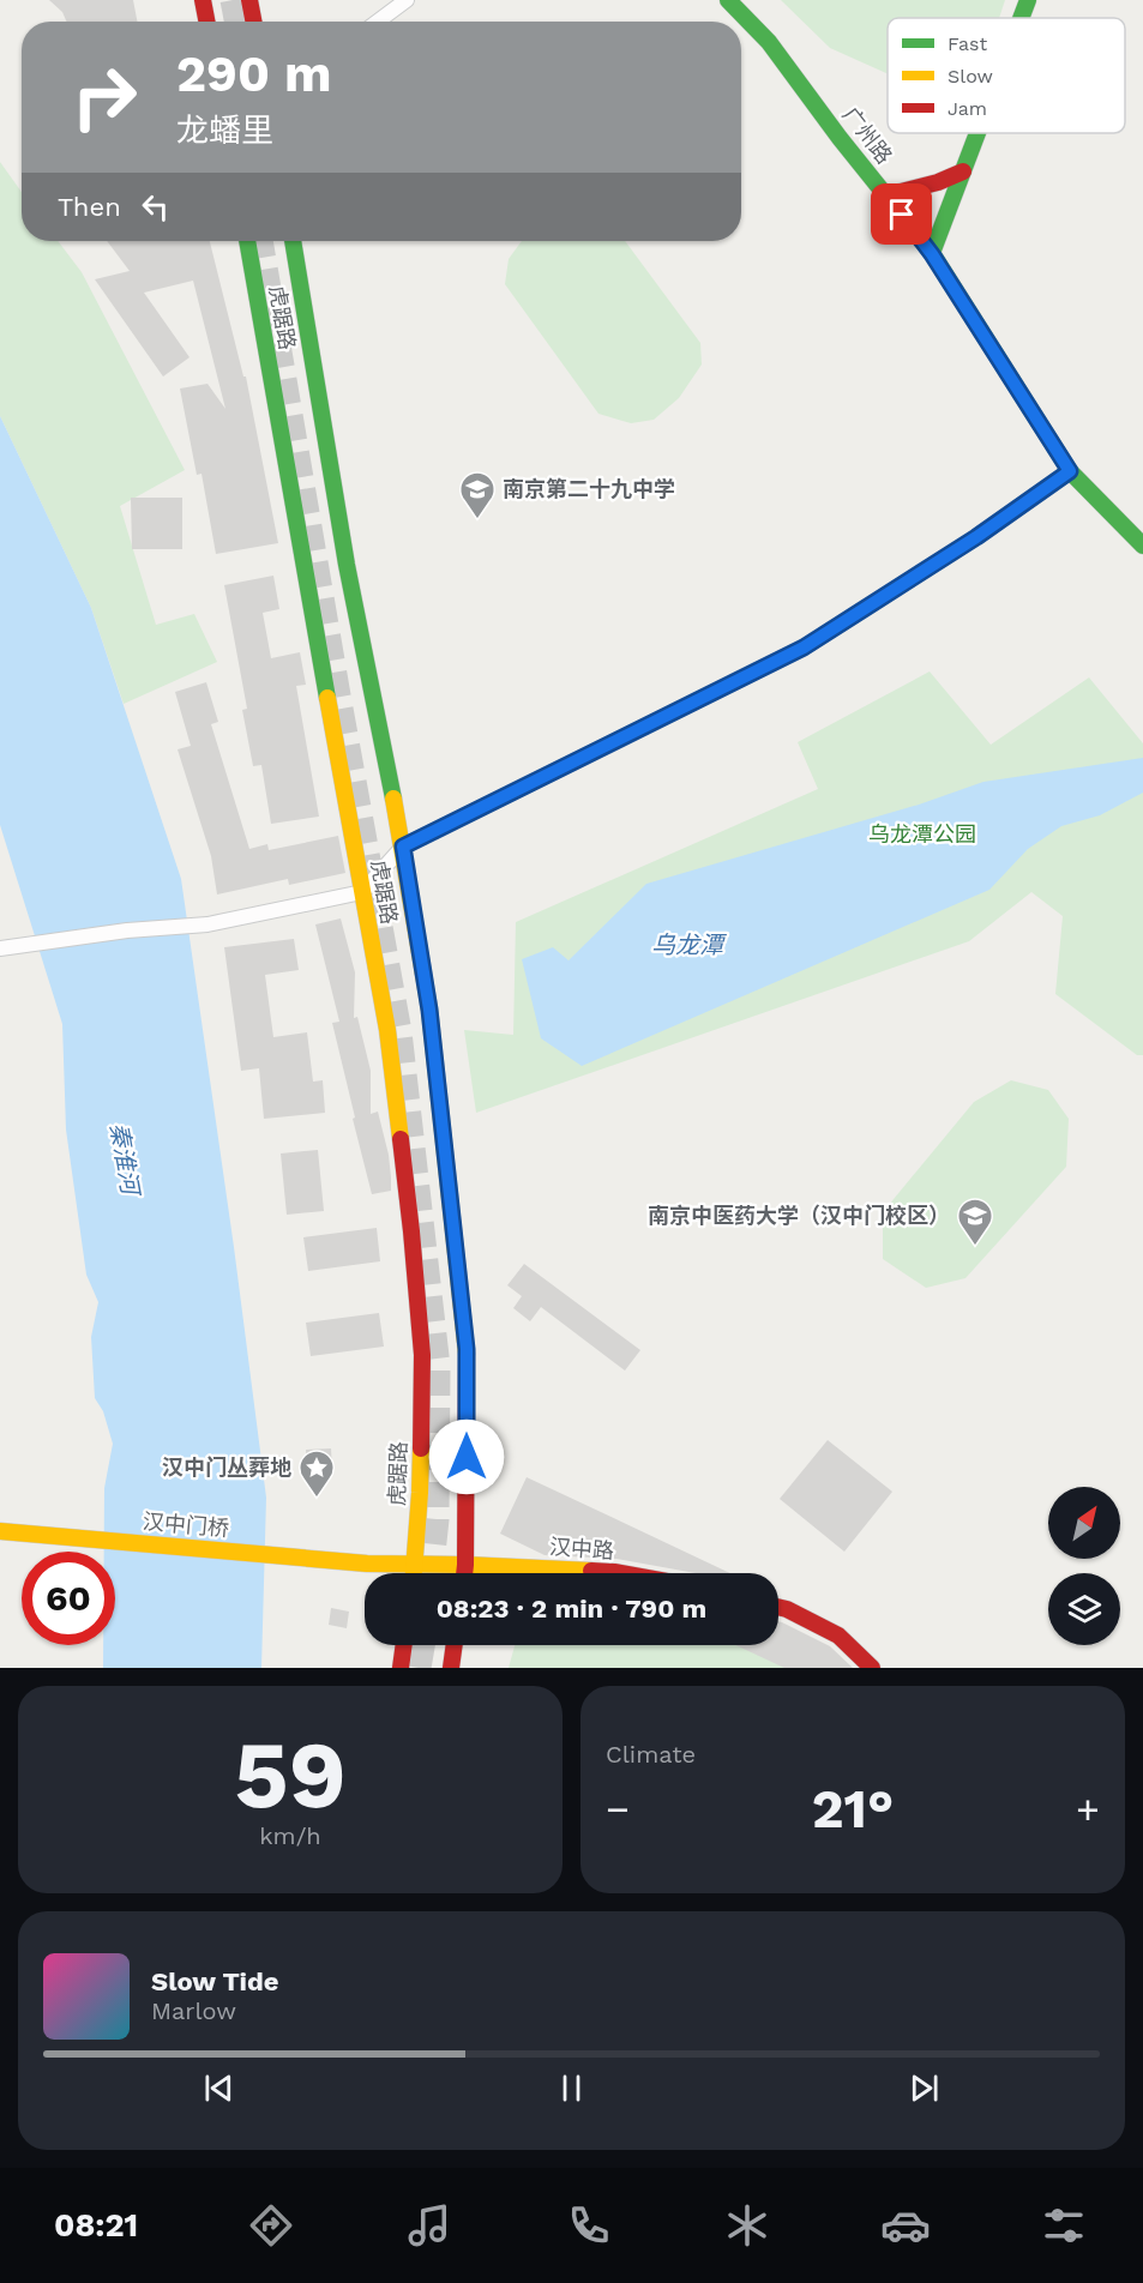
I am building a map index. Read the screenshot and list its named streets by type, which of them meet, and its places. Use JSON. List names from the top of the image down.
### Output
{
  "streets": {
    "main road": [
      "广州路",
      "虎踞路",
      "汉中门桥",
      "汉中路"
    ]
  },
  "crossings": [
    ["虎踞路", "汉中门桥"],
    ["虎踞路", "汉中路"],
    ["汉中门桥", "汉中路"]
  ],
  "water": ["乌龙潭", "秦淮河"],
  "parks": ["乌龙潭公园"],
  "places": {
    "school or university": ["南京第二十九中学", "南京中医药大学（汉中门校区）"],
    "place": ["汉中门丛葬地"]
  },
  "legend": ["Fast", "Slow", "Jam"],
  "north": "top right",
  "page": {
    "turn": ["290 m", "龙蟠里"],
    "then": "Then",
    "limit": "60",
    "trip": "08:23 · 2 min · 790 m",
    "tile": [
      ["59", "km/h"],
      "Climate"
    ],
    "heat": ["−", "21°", "+"],
    "song": ["Slow Tide", "Marlow"],
    "tabs": "08:21"
  }
}
